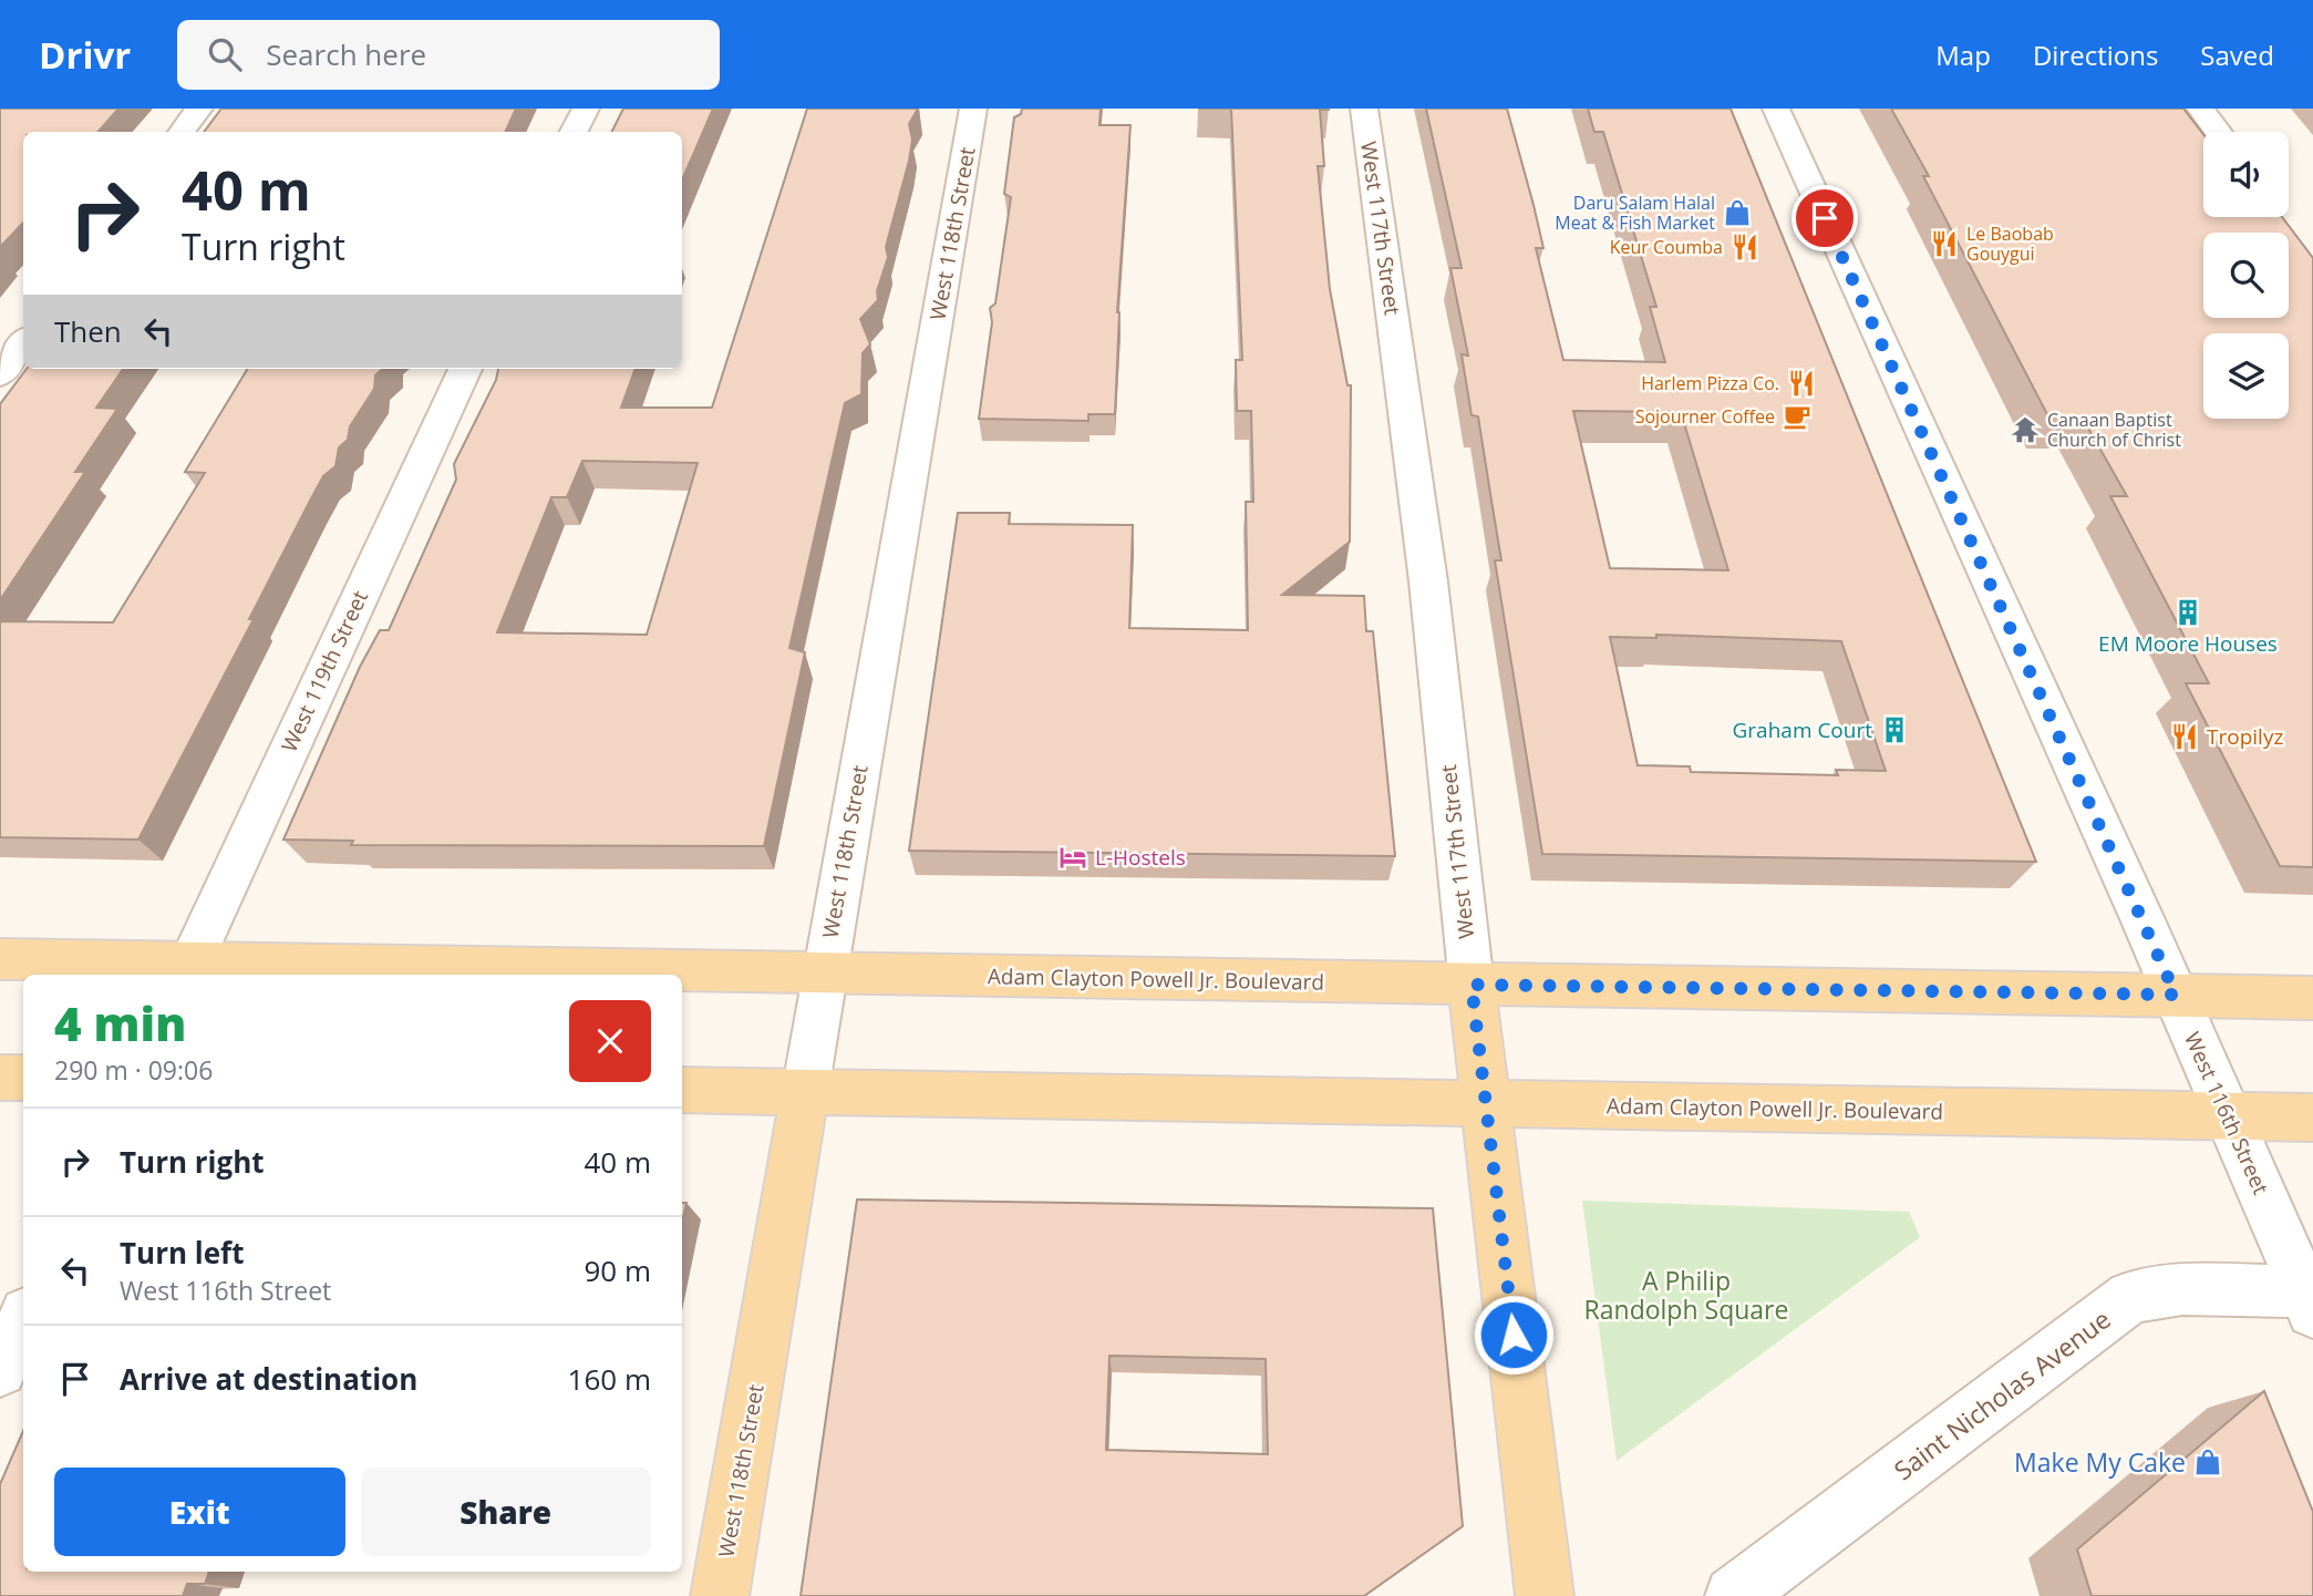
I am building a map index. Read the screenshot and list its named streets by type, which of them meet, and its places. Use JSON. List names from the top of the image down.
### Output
{
  "streets": {
    "main road": ["West 117th Street", "West 118th Street", "Adam Clayton Powell Jr. Boulevard"],
    "street": ["West 119th Street", "West 116th Street", "Saint Nicholas Avenue"]
  },
  "crossings": [
    ["West 117th Street", "Adam Clayton Powell Jr. Boulevard"],
    ["West 118th Street", "Adam Clayton Powell Jr. Boulevard"],
    ["West 119th Street", "Adam Clayton Powell Jr. Boulevard"],
    ["Adam Clayton Powell Jr. Boulevard", "West 116th Street"],
    ["West 116th Street", "Saint Nicholas Avenue"]
  ],
  "parks": ["A Philip Randolph Square"],
  "places": {
    "shop": ["Daru Salam Halal Meat & Fish Market", "Make My Cake"],
    "restaurant": [
      "Le Baobab Gouygui",
      "Keur Coumba",
      "Harlem Pizza Co.",
      "Tropilyz"
    ],
    "cafe": ["Sojourner Coffee"],
    "temple": ["Canaan Baptist Church of Christ"],
    "building": ["EM Moore Houses", "Graham Court"],
    "hotel": ["L-Hostels"]
  },
  "page": {
    "header": "Drivr",
    "search": "Search here",
    "nav": ["Map", "Directions", "Saved"],
    "turn": ["40 m", "Turn right"],
    "then": "Then",
    "heading": ["4 min", "290 m · 09:06"],
    "list": [
      {
        "name": "Turn right",
        "value": "40 m"
      },
      {
        "name": "Turn left",
        "note": "West 116th Street",
        "value": "90 m"
      },
      {
        "name": "Arrive at destination",
        "value": "160 m"
      }
    ],
    "buttons": ["Exit", "Share"]
  }
}
